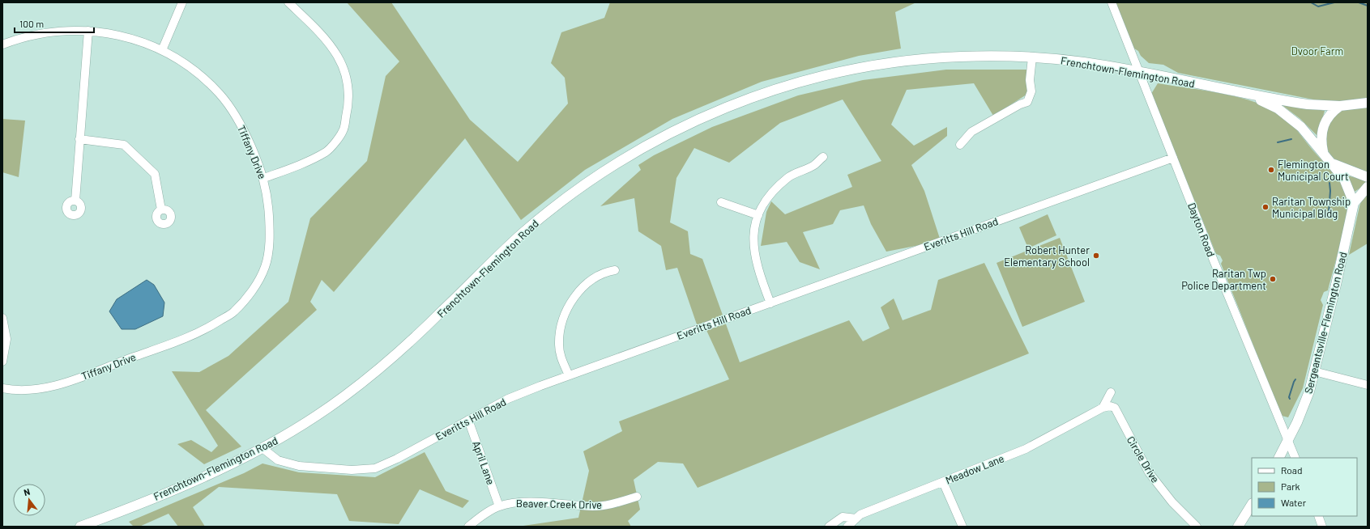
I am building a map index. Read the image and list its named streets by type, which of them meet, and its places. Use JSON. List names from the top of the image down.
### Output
{
  "streets": {
    "main road": ["Frenchtown-Flemington Road", "Sergeantsville-Flemington Road"],
    "street": [
      "Tiffany Drive",
      "Dayton Road",
      "Everitts Hill Road",
      "Circle Drive",
      "April Lane",
      "Meadow Lane",
      "Beaver Creek Drive"
    ]
  },
  "crossings": [
    ["Frenchtown-Flemington Road", "Dayton Road"],
    ["Frenchtown-Flemington Road", "Everitts Hill Road"],
    ["Dayton Road", "Everitts Hill Road"],
    ["Dayton Road", "Sergeantsville-Flemington Road"],
    ["Everitts Hill Road", "April Lane"],
    ["Circle Drive", "Meadow Lane"],
    ["April Lane", "Beaver Creek Drive"]
  ],
  "parks": ["Dvoor Farm"],
  "places": [
    "Flemington Municipal Court",
    "Raritan Township Municipal Bldg",
    "Robert Hunter Elementary School",
    "Raritan Twp Police Department"
  ],
  "legend": ["Road", "Park", "Water"],
  "scale_bar": "100 m",
  "north": "top"
}
